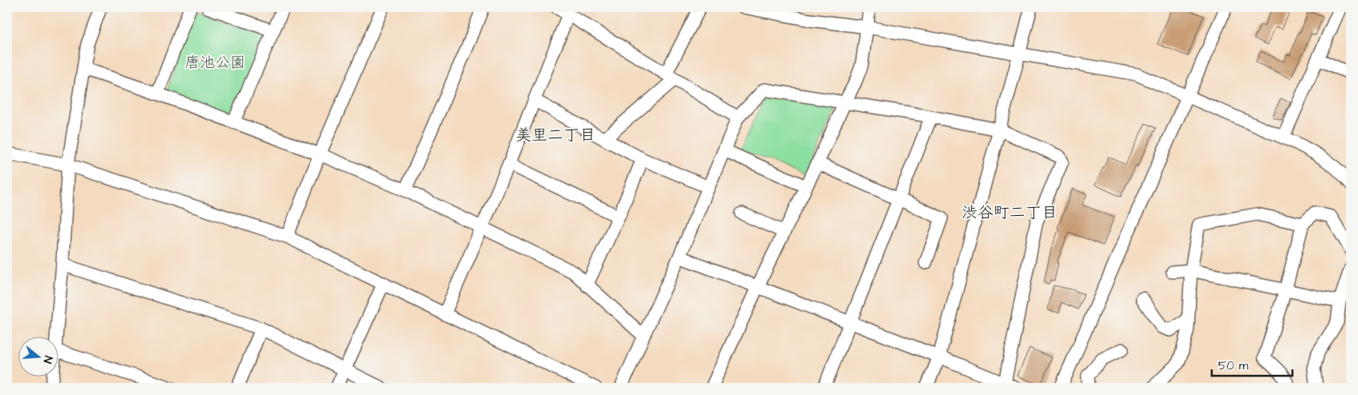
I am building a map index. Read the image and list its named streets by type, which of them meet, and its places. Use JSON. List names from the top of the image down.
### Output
{
  "districts": ["美里二丁目", "渋谷町二丁目"],
  "parks": ["唐池公園"],
  "scale_bar": "50 m",
  "north": "right"
}
